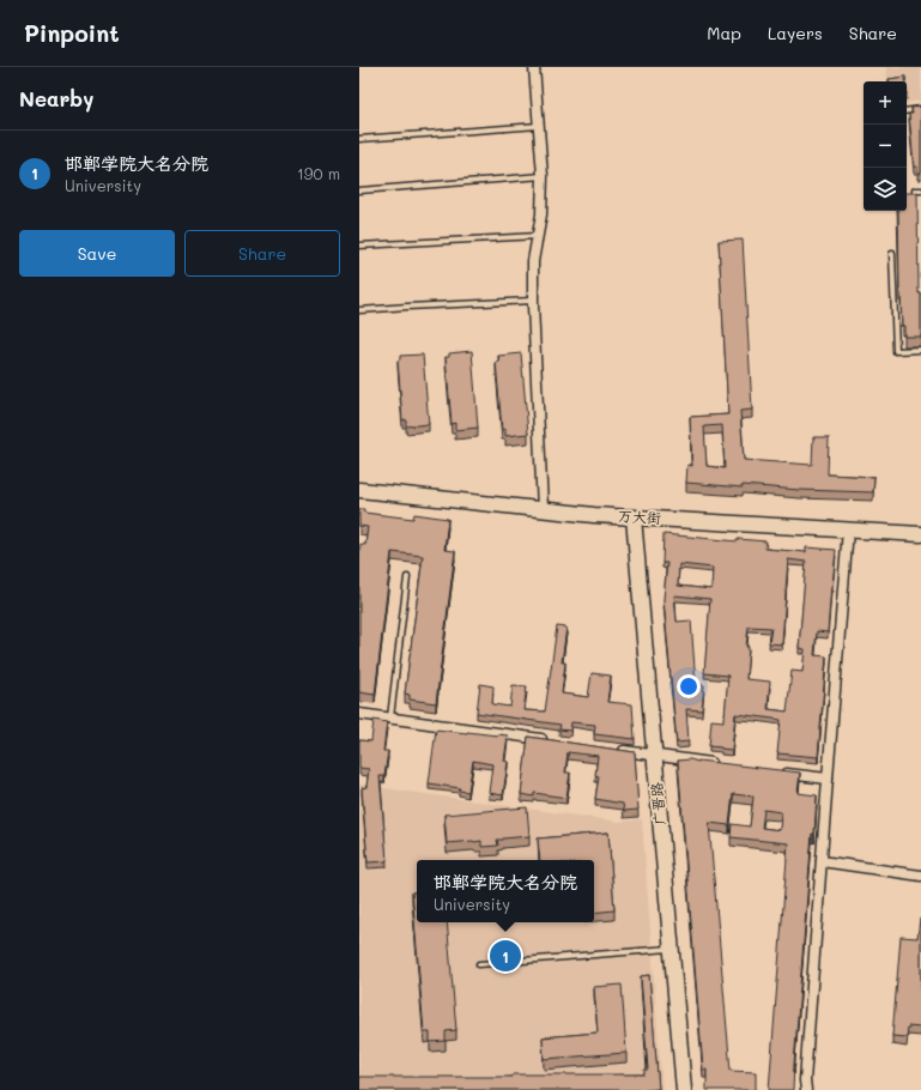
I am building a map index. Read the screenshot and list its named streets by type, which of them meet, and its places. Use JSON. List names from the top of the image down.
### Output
{
  "streets": {
    "street": ["万大街", "广晋路"]
  },
  "crossings": [
    ["万大街", "广晋路"]
  ],
  "page": {
    "header": "Pinpoint",
    "nav": ["Map", "Layers", "Share"],
    "heading": "Nearby",
    "map_buttons": ["+", "−"],
    "list": [
      {
        "mark": "1",
        "name": "邯郸学院大名分院",
        "note": "University",
        "value": "190 m"
      }
    ],
    "buttons": ["Save", "Share"],
    "popup": ["邯郸学院大名分院", "University"],
    "pins": "1"
  }
}
